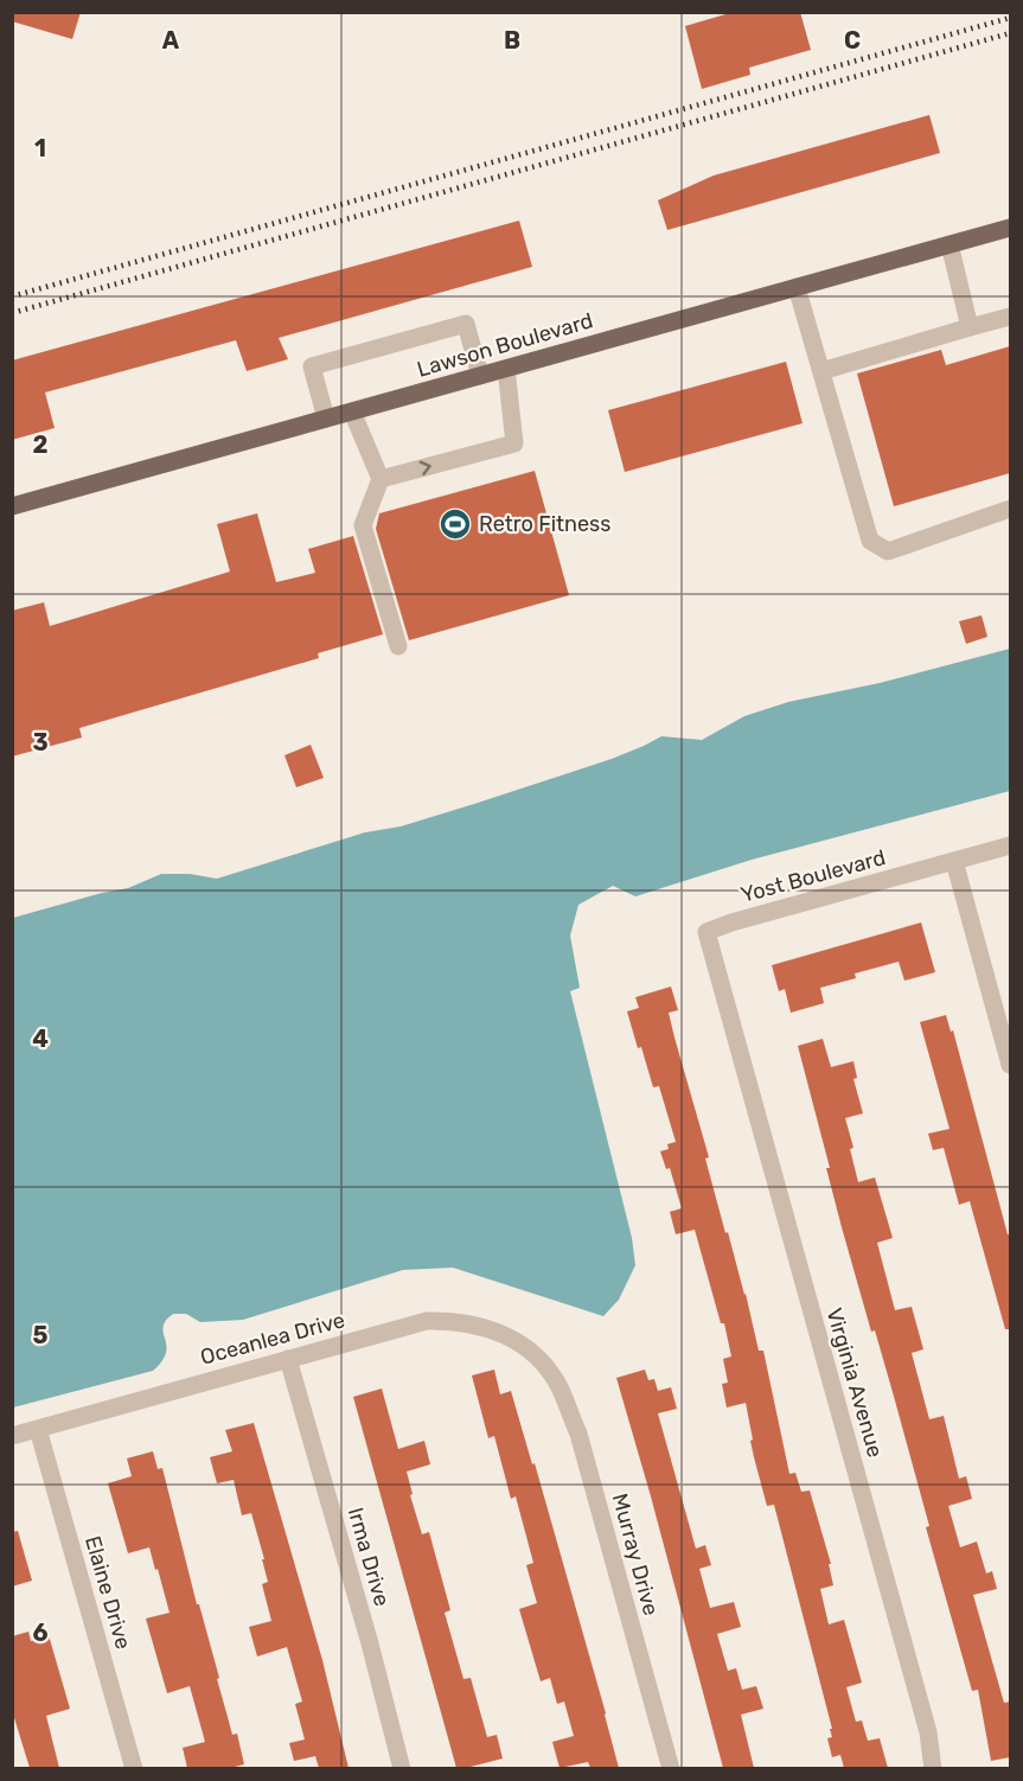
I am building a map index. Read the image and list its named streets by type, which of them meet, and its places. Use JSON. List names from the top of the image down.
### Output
{
  "streets": {
    "main road": ["Lawson Boulevard"],
    "street": [
      "Yost Boulevard",
      "Oceanlea Drive",
      "Virginia Avenue",
      "Murray Drive",
      "Irma Drive",
      "Elaine Drive"
    ]
  },
  "crossings": [
    ["Yost Boulevard", "Virginia Avenue"],
    ["Oceanlea Drive", "Murray Drive"],
    ["Oceanlea Drive", "Irma Drive"],
    ["Oceanlea Drive", "Elaine Drive"]
  ],
  "places": {
    "sports": ["Retro Fitness"]
  },
  "grid": {
    "columns": ["A", "B", "C"],
    "rows": [
      "1",
      "2",
      "3",
      "4",
      "5",
      "6"
    ]
  }
}
